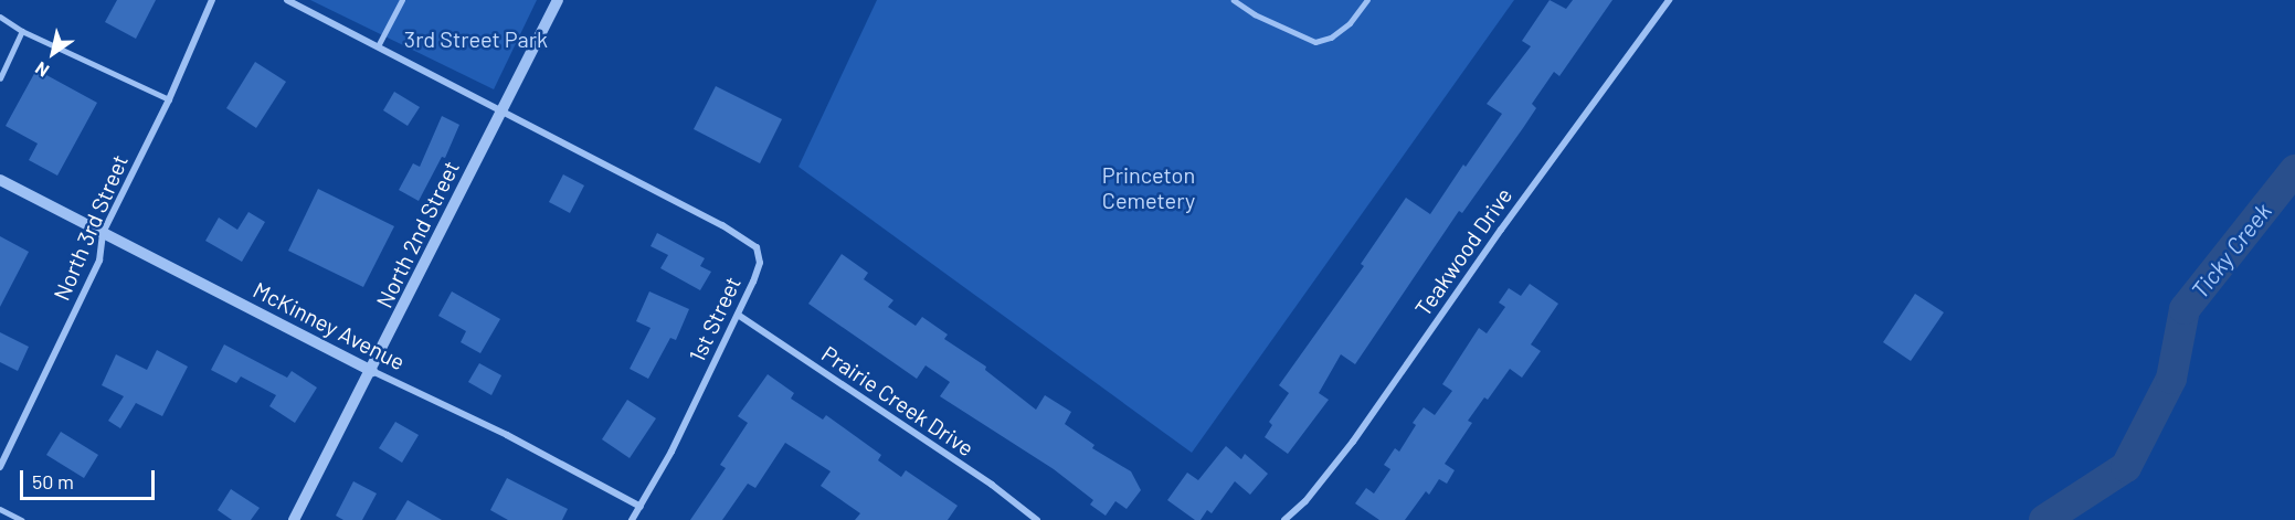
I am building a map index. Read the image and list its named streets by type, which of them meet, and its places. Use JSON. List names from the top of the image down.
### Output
{
  "streets": {
    "street": [
      "North 3rd Street",
      "North 2nd Street",
      "Teakwood Drive",
      "1st Street",
      "McKinney Avenue",
      "Prairie Creek Drive"
    ]
  },
  "crossings": [
    ["North 3rd Street", "McKinney Avenue"],
    ["North 2nd Street", "1st Street"],
    ["North 2nd Street", "McKinney Avenue"],
    ["1st Street", "McKinney Avenue"],
    ["1st Street", "Prairie Creek Drive"]
  ],
  "water": ["Ticky Creek"],
  "parks": ["3rd Street Park", "Princeton Cemetery"],
  "scale_bar": "50 m",
  "north": "bottom left"
}
